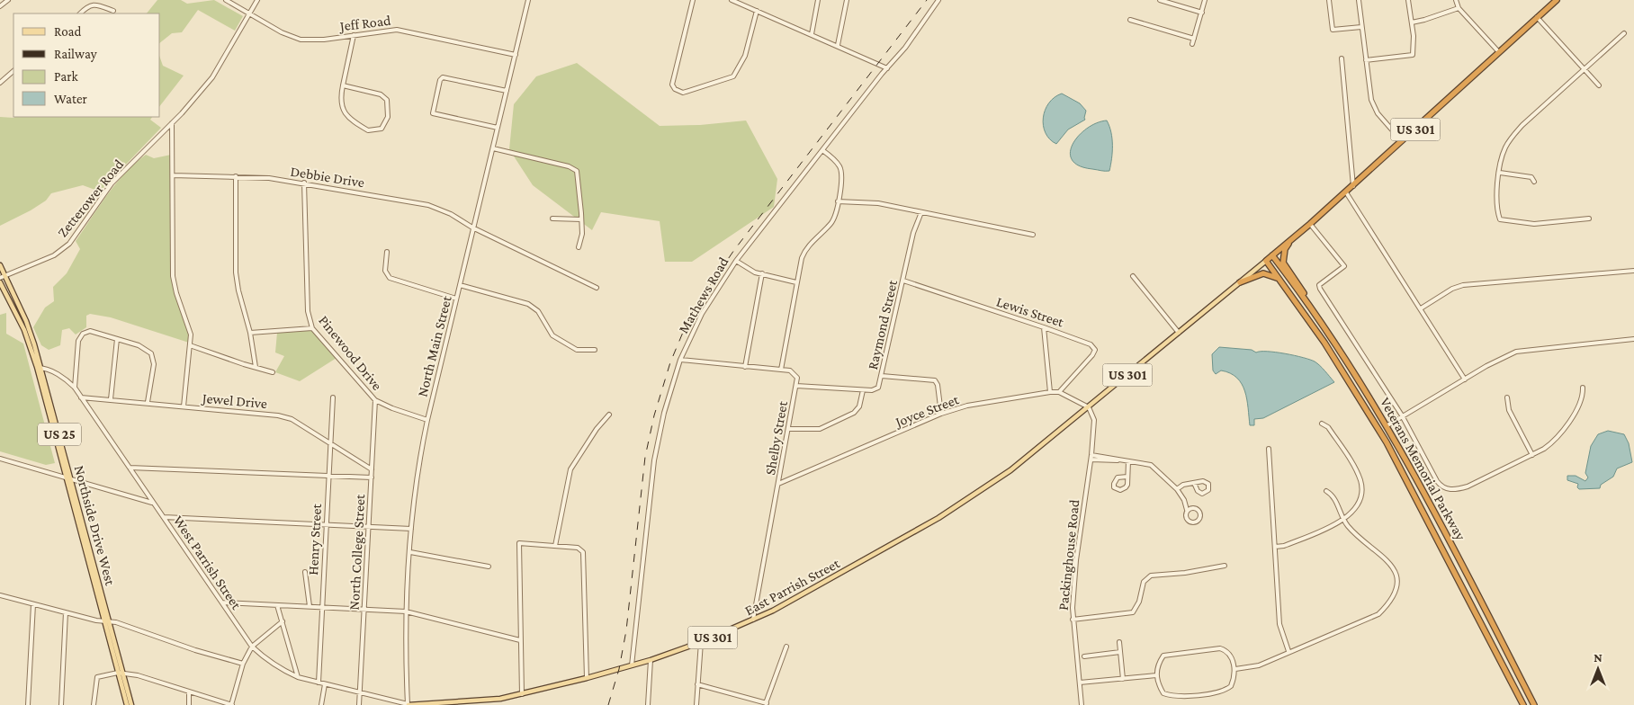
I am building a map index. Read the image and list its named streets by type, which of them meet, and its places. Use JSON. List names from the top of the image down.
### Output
{
  "streets": {
    "highway": ["US 301", "Veterans Memorial Parkway"],
    "main road": ["US 25", "Northside Drive West", "East Parrish Street"],
    "street": [
      "Jeff Road",
      "Debbie Drive",
      "Zetterower Road",
      "Mathews Road",
      "Lewis Street",
      "Raymond Street",
      "North Main Street",
      "Pinewood Drive",
      "Jewel Drive",
      "Joyce Street",
      "Shelby Street",
      "Henry Street",
      "North College Street",
      "Packinghouse Road",
      "West Parrish Street"
    ]
  },
  "crossings": [
    ["Jeff Road", "Zetterower Road"],
    ["Jeff Road", "North Main Street"],
    ["US 301", "Joyce Street"],
    ["US 301", "Veterans Memorial Parkway"],
    ["US 301", "Packinghouse Road"],
    ["US 301", "East Parrish Street"],
    ["Debbie Drive", "North Main Street"],
    ["Debbie Drive", "Pinewood Drive"],
    ["Zetterower Road", "US 25"],
    ["Zetterower Road", "Northside Drive West"],
    ["Mathews Road", "East Parrish Street"],
    ["Lewis Street", "Raymond Street"],
    ["Lewis Street", "Joyce Street"],
    ["North Main Street", "Pinewood Drive"],
    ["North Main Street", "West Parrish Street"],
    ["North Main Street", "East Parrish Street"],
    ["Pinewood Drive", "North College Street"],
    ["Jewel Drive", "Henry Street"],
    ["Jewel Drive", "North College Street"],
    ["Jewel Drive", "West Parrish Street"],
    ["Joyce Street", "Shelby Street"],
    ["Joyce Street", "Packinghouse Road"],
    ["Joyce Street", "East Parrish Street"],
    ["US 25", "Northside Drive West"],
    ["Shelby Street", "East Parrish Street"],
    ["Northside Drive West", "West Parrish Street"],
    ["Henry Street", "West Parrish Street"],
    ["North College Street", "West Parrish Street"],
    ["Packinghouse Road", "East Parrish Street"],
    ["West Parrish Street", "East Parrish Street"]
  ],
  "legend": [
    "Road",
    "Railway",
    "Park",
    "Water"
  ],
  "north": "top"
}
